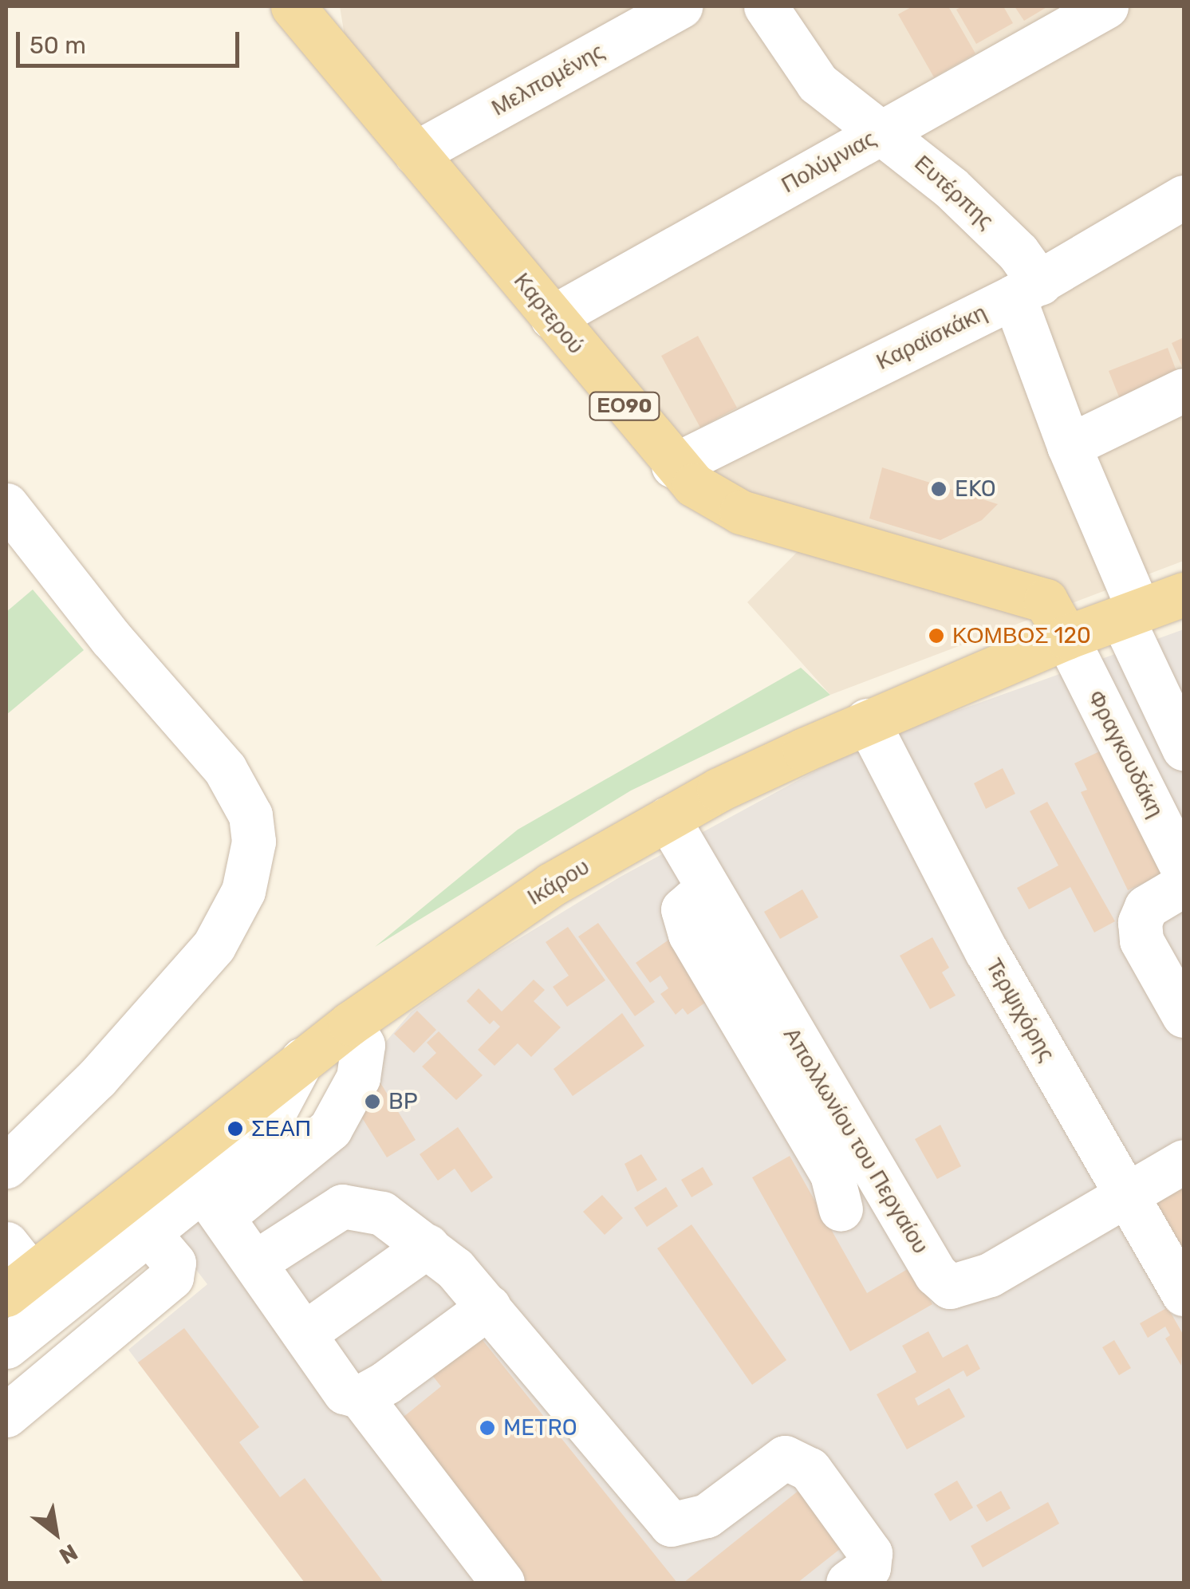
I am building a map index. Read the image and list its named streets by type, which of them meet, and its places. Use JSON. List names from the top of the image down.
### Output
{
  "streets": {
    "main road": ["Καρτερού", "ΕΟ90", "Ικάρου"],
    "street": [
      "Μελπομένης",
      "Πολύμνιας",
      "Ευτέρπης",
      "Καραϊσκάκη",
      "Φραγκουδάκη",
      "Τερψιχόρης",
      "Απολλωνίου του Περγαίου"
    ]
  },
  "crossings": [
    ["Μελπομένης", "Καρτερού"],
    ["Πολύμνιας", "Ευτέρπης"],
    ["Πολύμνιας", "Καρτερού"],
    ["Ευτέρπης", "Καραϊσκάκη"],
    ["Ευτέρπης", "Ικάρου"],
    ["Καρτερού", "Καραϊσκάκη"],
    ["Καρτερού", "Φραγκουδάκη"],
    ["Καρτερού", "Ικάρου"],
    ["Φραγκουδάκη", "Ικάρου"],
    ["Ικάρου", "Τερψιχόρης"],
    ["Ικάρου", "Απολλωνίου του Περγαίου"],
    ["Τερψιχόρης", "Απολλωνίου του Περγαίου"]
  ],
  "places": [
    "EKO",
    "ΚΟΜΒΟΣ 120",
    "BP",
    "ΣΕΑΠ",
    "METRO"
  ],
  "scale_bar": "50 m",
  "north": "bottom right"
}
